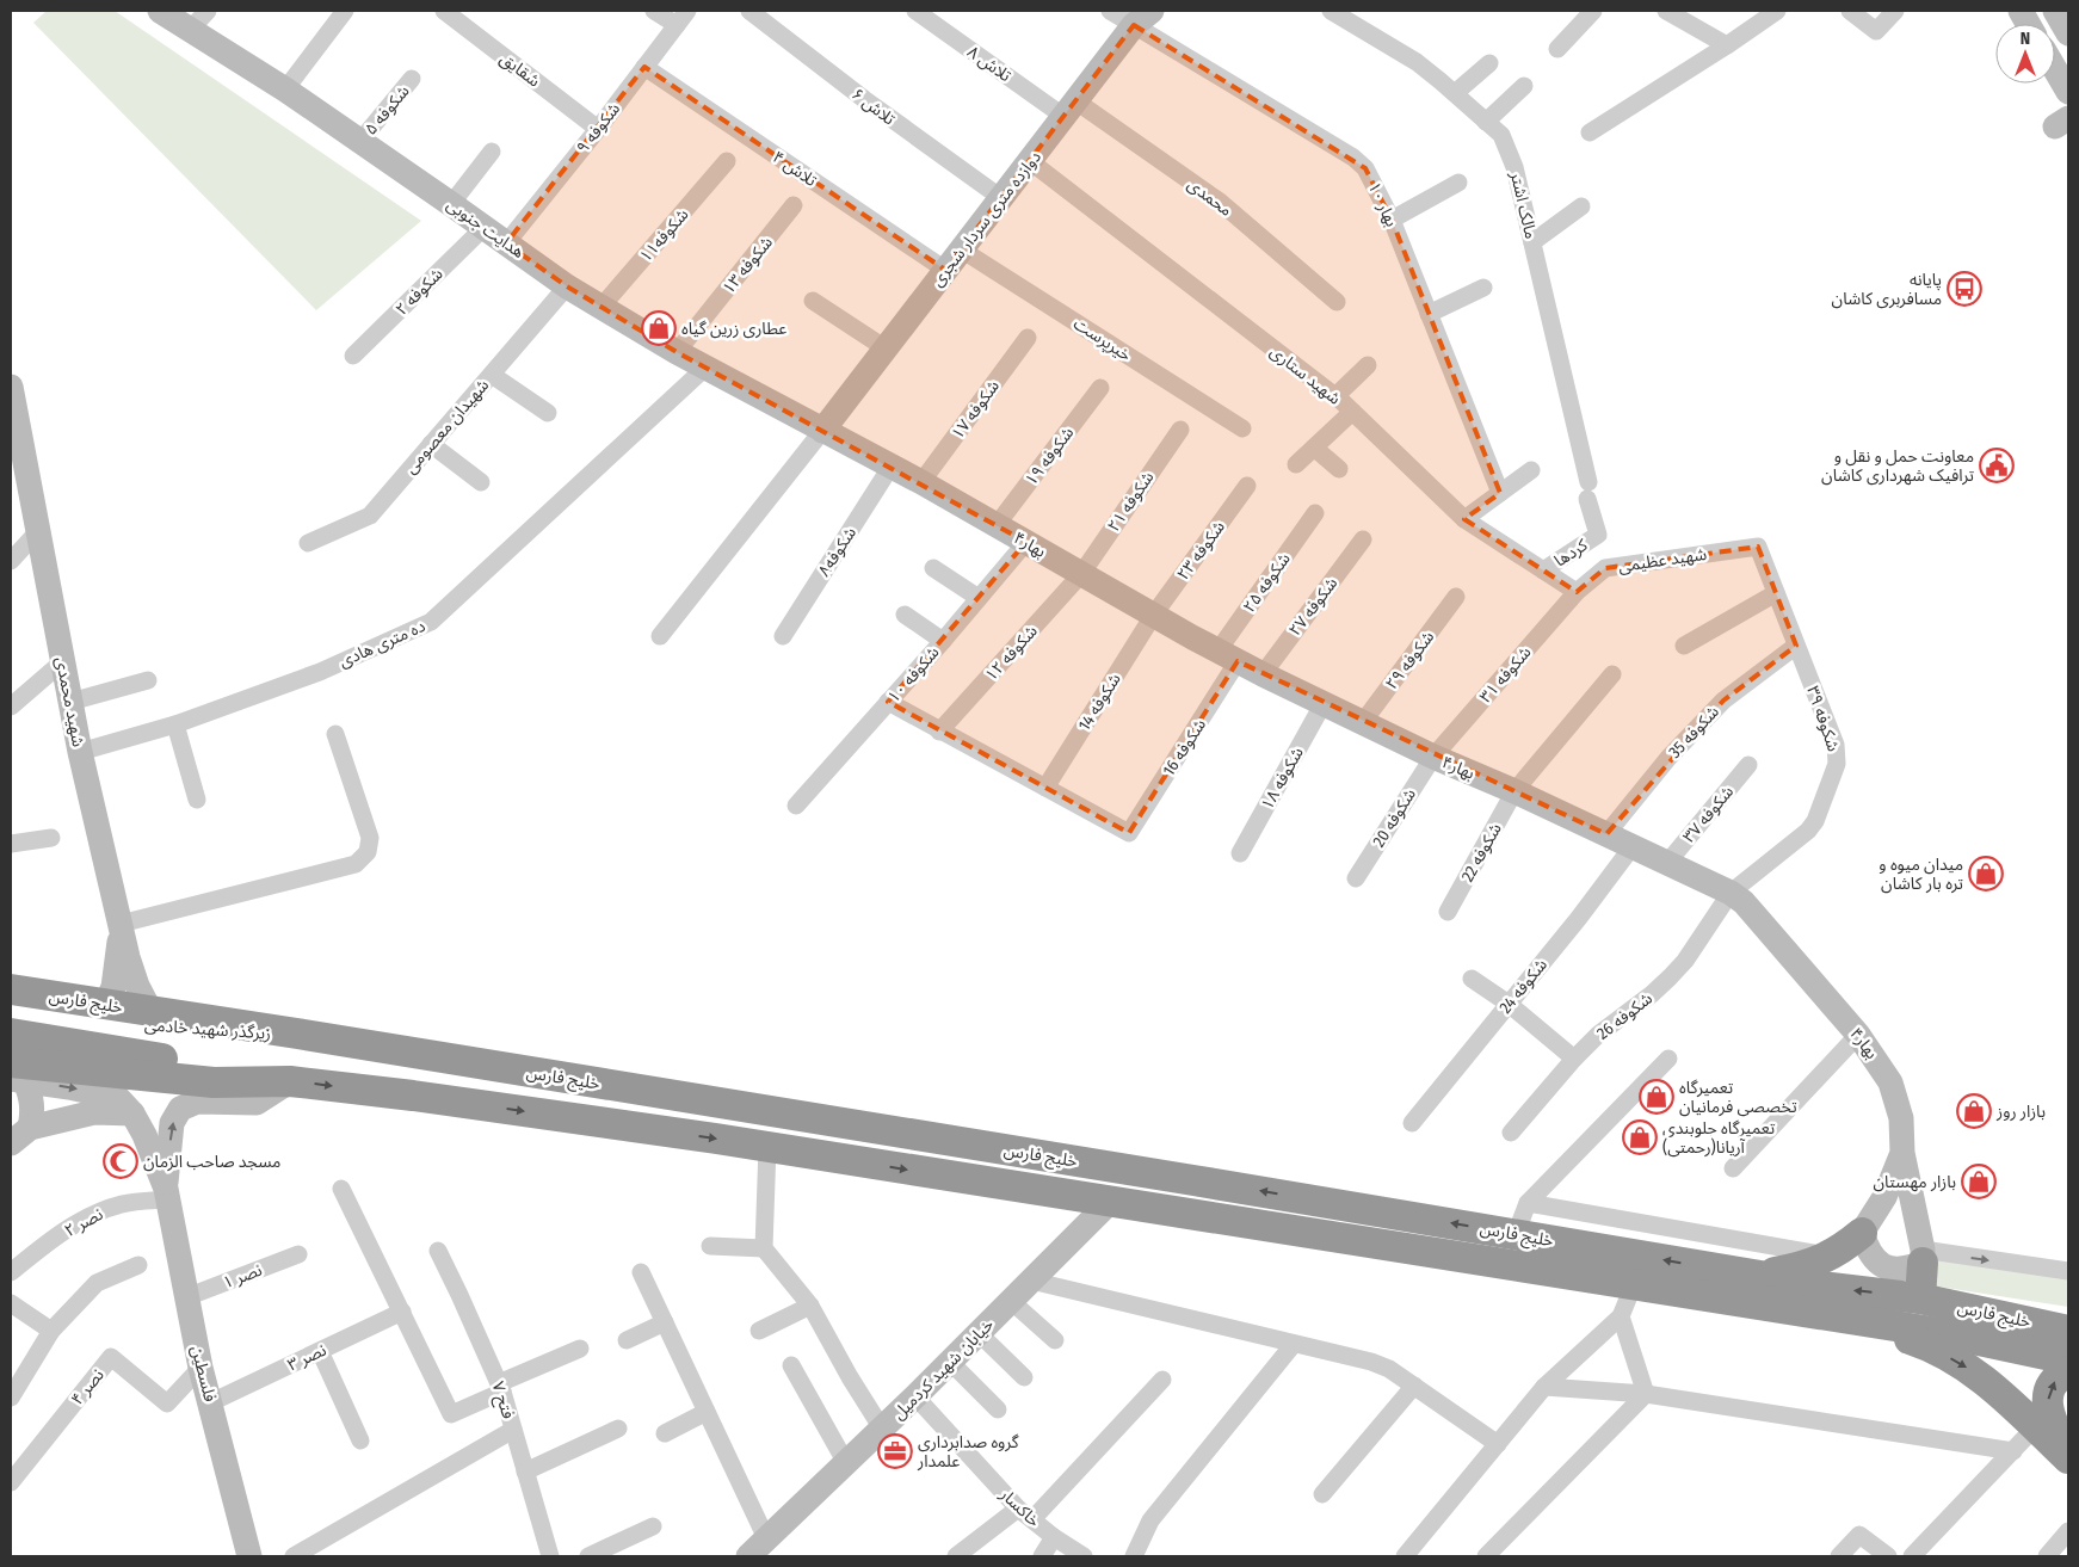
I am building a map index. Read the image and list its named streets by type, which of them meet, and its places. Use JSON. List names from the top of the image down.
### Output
{
  "streets": {
    "highway": ["خلیج فارس", "زیرگذر شهید خادمی"],
    "street": [
      "تلاش ۸",
      "شقایق",
      "تلاش ۶",
      "شکوفه ۵",
      "شکوفه ۹",
      "تلاش ۴",
      "محمدی",
      "بهار ۱۰",
      "مالک اشتر",
      "دوازده متری سردار شجری",
      "هدایت جنوبی",
      "شکوفه۱۱",
      "شکوفه ۱۳",
      "شکوفه ۲",
      "خیرپرست",
      "شهید ستاری",
      "شکوفه ۱۷",
      "شهیدان معصومی",
      "شکوفه ۱۹",
      "شکوفه ۲۱",
      "بهار۴",
      "شکوفه ۲۳",
      "شکوفه۸",
      "کردها",
      "شهید عظیمی",
      "شکوفه ۲۵",
      "شکوفه ۲۷",
      "ده متری هادی",
      "شکوفه ۱۲",
      "شکوفه ۲۹",
      "شکوفه ۱۰",
      "شکوفه ۳۱",
      "شهید محمدی",
      "شکوفه 14",
      "شکوفه ۳۹",
      "شکوفه 35",
      "شکوفه 16",
      "شکوفه ۱۸",
      "شکوفه ۳۷",
      "شکوفه 20",
      "شکوفه 22",
      "شکوفه 24",
      "شکوفه 26",
      "نصر ۲",
      "نصر ۱",
      "نصر ۳",
      "خیابان شهید کردمیل",
      "فلسطین",
      "نصر ۴",
      "فتح ۷",
      "خاکسار"
    ]
  },
  "crossings": [
    ["تلاش ۸", "محمدی"],
    ["تلاش ۸", "دوازده متری سردار شجری"],
    ["شقایق", "شکوفه ۹"],
    ["تلاش ۶", "دوازده متری سردار شجری"],
    ["شکوفه ۵", "هدایت جنوبی"],
    ["شکوفه ۹", "تلاش ۴"],
    ["شکوفه ۹", "هدایت جنوبی"],
    ["تلاش ۴", "دوازده متری سردار شجری"],
    ["محمدی", "دوازده متری سردار شجری"],
    ["بهار ۱۰", "دوازده متری سردار شجری"],
    ["مالک اشتر", "کردها"],
    ["دوازده متری سردار شجری", "هدایت جنوبی"],
    ["دوازده متری سردار شجری", "خیرپرست"],
    ["دوازده متری سردار شجری", "شهید ستاری"],
    ["دوازده متری سردار شجری", "بهار۴"],
    ["هدایت جنوبی", "شکوفه۱۱"],
    ["هدایت جنوبی", "شکوفه ۱۳"],
    ["هدایت جنوبی", "شکوفه ۲"],
    ["هدایت جنوبی", "شهیدان معصومی"],
    ["هدایت جنوبی", "بهار۴"],
    ["هدایت جنوبی", "ده متری هادی"],
    ["شهید ستاری", "کردها"],
    ["شهید ستاری", "شهید عظیمی"],
    ["شهید ستاری", "شکوفه ۳۱"],
    ["شکوفه ۱۷", "بهار۴"],
    ["شکوفه ۱۹", "بهار۴"],
    ["شکوفه ۲۱", "بهار۴"],
    ["شکوفه ۲۱", "شکوفه ۱۲"],
    ["بهار۴", "شکوفه ۲۳"],
    ["بهار۴", "شکوفه۸"],
    ["بهار۴", "شکوفه ۲۵"],
    ["بهار۴", "شکوفه ۲۷"],
    ["بهار۴", "شکوفه ۱۲"],
    ["بهار۴", "شکوفه ۲۹"],
    ["بهار۴", "شکوفه ۱۰"],
    ["بهار۴", "شکوفه ۳۱"],
    ["بهار۴", "شکوفه 14"],
    ["بهار۴", "شکوفه ۳۹"],
    ["بهار۴", "شکوفه 35"],
    ["بهار۴", "شکوفه 16"],
    ["بهار۴", "شکوفه ۱۸"],
    ["بهار۴", "شکوفه ۳۷"],
    ["بهار۴", "شکوفه 20"],
    ["بهار۴", "شکوفه 22"],
    ["بهار۴", "شکوفه 24"],
    ["بهار۴", "شکوفه 26"],
    ["شکوفه ۲۳", "شکوفه 14"],
    ["شهید عظیمی", "شکوفه ۳۱"],
    ["شهید عظیمی", "شکوفه ۳۹"],
    ["شکوفه ۲۵", "شکوفه 16"],
    ["ده متری هادی", "شهید محمدی"],
    ["شکوفه ۳۱", "شکوفه 20"],
    ["شهید محمدی", "خلیج فارس"],
    ["شکوفه 14", "شکوفه 16"],
    ["شکوفه ۳۹", "شکوفه 35"],
    ["شکوفه ۳۹", "شکوفه 26"],
    ["خلیج فارس", "زیرگذر شهید خادمی"],
    ["خلیج فارس", "خیابان شهید کردمیل"],
    ["خلیج فارس", "فلسطین"],
    ["زیرگذر شهید خادمی", "فلسطین"],
    ["نصر ۲", "فلسطین"],
    ["نصر ۱", "فلسطین"],
    ["نصر ۳", "فلسطین"],
    ["خیابان شهید کردمیل", "خاکسار"],
    ["فلسطین", "نصر ۴"]
  ],
  "places": {
    "bus stop": ["پایانه مسافربری کاشان"],
    "shop": [
      "عطاری زرین گیاه",
      "میدان میوه و تره بار کاشان",
      "تعمیرگاه تخصصی فرمانیان",
      "بازار روز",
      "تعمیرگاه جلوبندی آریانا(رحمتی)",
      "بازار مهستان"
    ],
    "public building": ["معاونت حمل و نقل و ترافیک شهرداری کاشان"],
    "mosque": ["مسجد صاحب الزمان"],
    "office": ["گروه صدابرداری علمدار"]
  },
  "north": "top"
}
